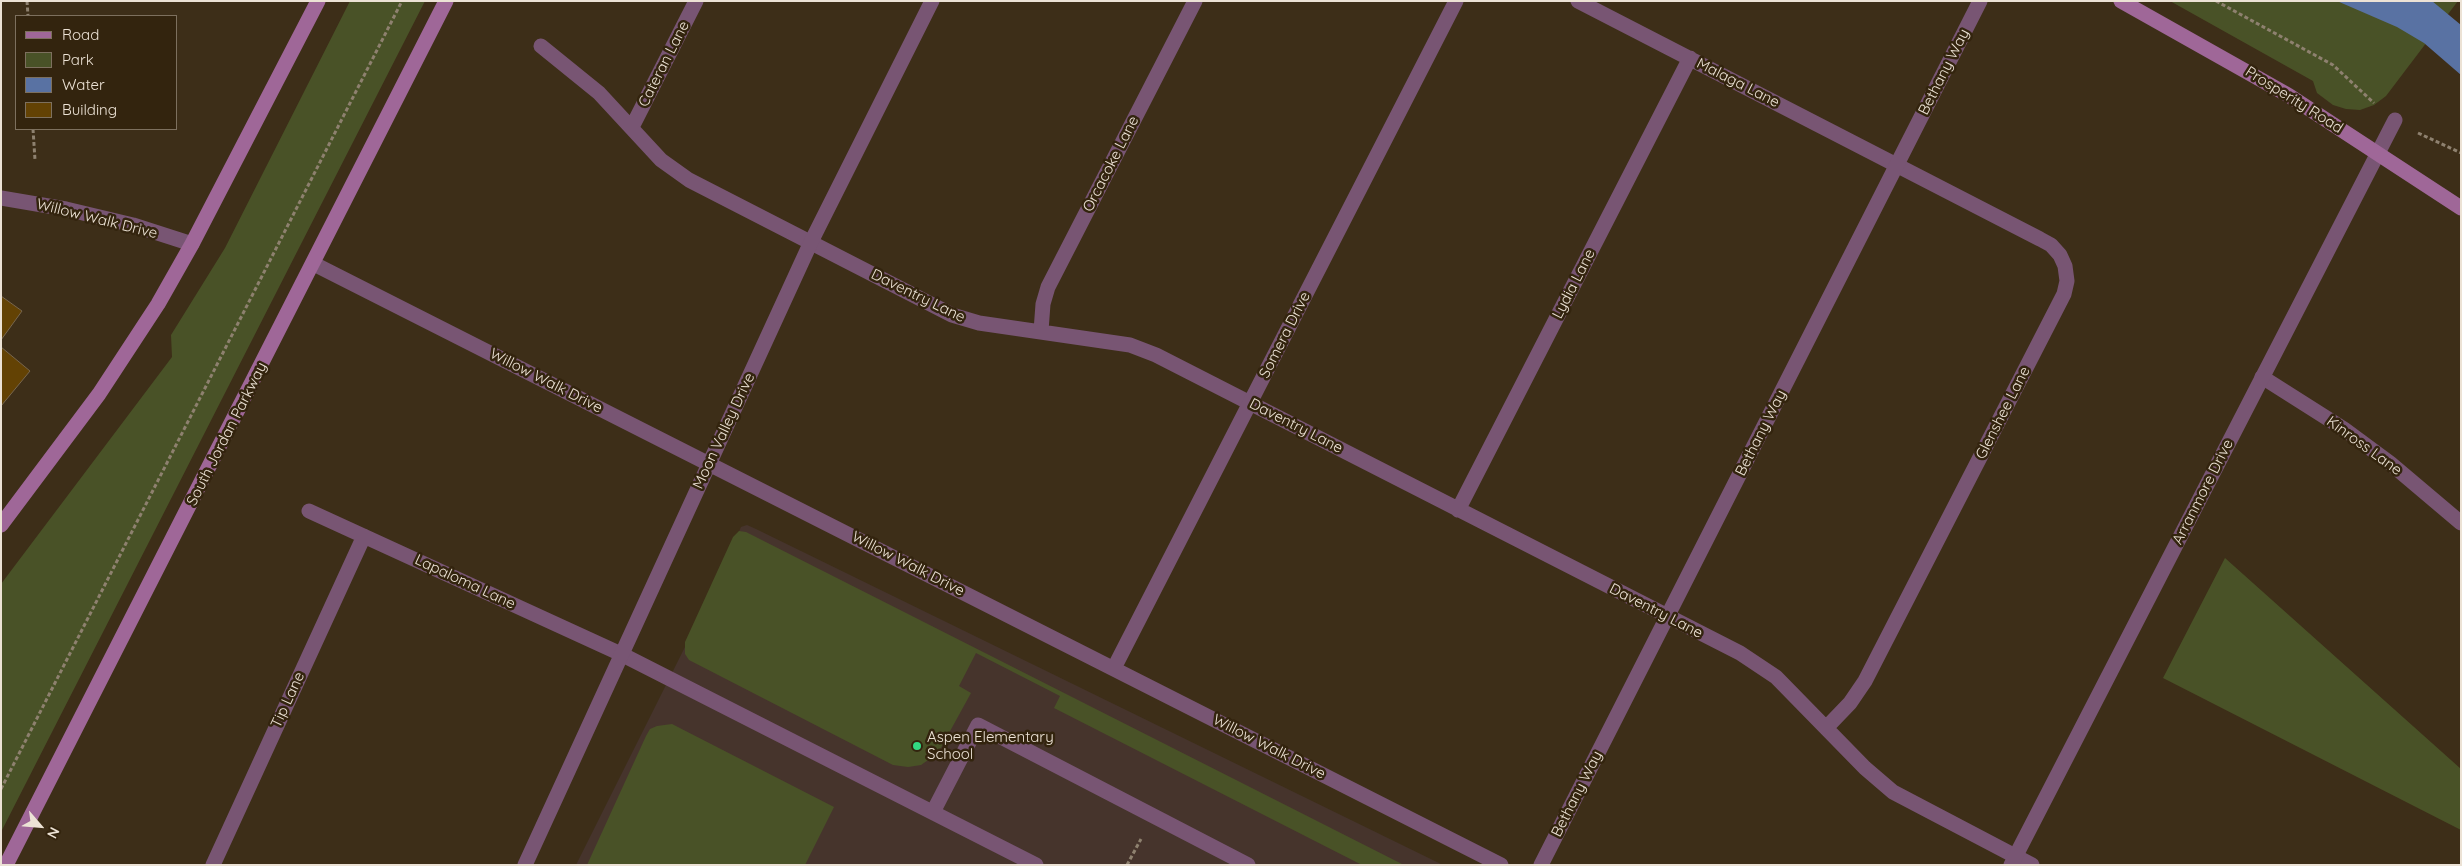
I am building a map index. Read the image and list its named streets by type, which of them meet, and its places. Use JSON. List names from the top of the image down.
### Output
{
  "streets": {
    "street": [
      "Cateran Lane",
      "Bethany Way",
      "Malaga Lane",
      "Prosperity Road",
      "Orcacoke Lane",
      "Willow Walk Drive",
      "Lydia Lane",
      "Daventry Lane",
      "Somera Drive",
      "Glenshee Lane",
      "Moon Valley Drive",
      "South Jordan Parkway",
      "Kinross Lane",
      "Arranmore Drive",
      "Lapaloma Lane",
      "Tip Lane"
    ]
  },
  "crossings": [
    ["Cateran Lane", "Daventry Lane"],
    ["Bethany Way", "Malaga Lane"],
    ["Bethany Way", "Daventry Lane"],
    ["Bethany Way", "Glenshee Lane"],
    ["Malaga Lane", "Lydia Lane"],
    ["Malaga Lane", "Glenshee Lane"],
    ["Prosperity Road", "Arranmore Drive"],
    ["Orcacoke Lane", "Daventry Lane"],
    ["Willow Walk Drive", "Somera Drive"],
    ["Willow Walk Drive", "Moon Valley Drive"],
    ["Willow Walk Drive", "South Jordan Parkway"],
    ["Lydia Lane", "Daventry Lane"],
    ["Daventry Lane", "Somera Drive"],
    ["Daventry Lane", "Glenshee Lane"],
    ["Daventry Lane", "Moon Valley Drive"],
    ["Daventry Lane", "Arranmore Drive"],
    ["Moon Valley Drive", "Lapaloma Lane"],
    ["Kinross Lane", "Arranmore Drive"],
    ["Lapaloma Lane", "Tip Lane"]
  ],
  "places": ["Aspen Elementary School"],
  "legend": [
    "Road",
    "Park",
    "Water",
    "Building"
  ],
  "north": "bottom right"
}
